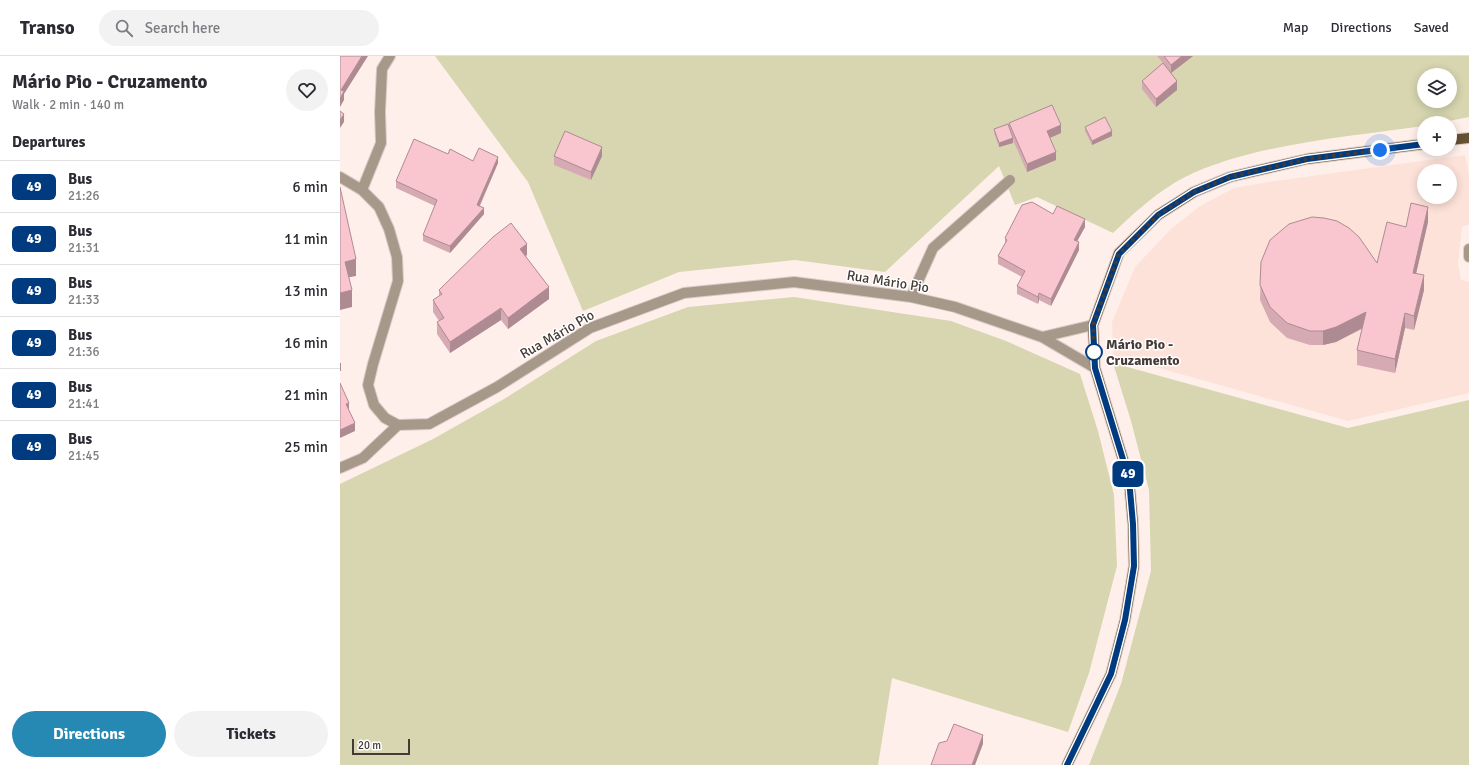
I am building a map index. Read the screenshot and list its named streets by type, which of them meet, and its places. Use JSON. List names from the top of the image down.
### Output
{
  "streets": {
    "street": ["Rua Mário Pio"]
  },
  "places": ["Mário Pio - Cruzamento"],
  "lines": ["bus line 49"],
  "scale_bar": "20 m",
  "page": {
    "header": "Transo",
    "search": "Search here",
    "nav": ["Map", "Directions", "Saved"],
    "heading": [
      ["Mário Pio - Cruzamento", "Walk · 2 min · 140 m"],
      "Departures"
    ],
    "on_map": "49",
    "map_buttons": ["+", "−"],
    "list": [
      {
        "mark": "49",
        "name": "Bus",
        "note": "21:26",
        "value": "6 min"
      },
      {
        "mark": "49",
        "name": "Bus",
        "note": "21:31",
        "value": "11 min"
      },
      {
        "mark": "49",
        "name": "Bus",
        "note": "21:33",
        "value": "13 min"
      },
      {
        "mark": "49",
        "name": "Bus",
        "note": "21:36",
        "value": "16 min"
      },
      {
        "mark": "49",
        "name": "Bus",
        "note": "21:41",
        "value": "21 min"
      },
      {
        "mark": "49",
        "name": "Bus",
        "note": "21:45",
        "value": "25 min"
      }
    ],
    "buttons": ["Directions", "Tickets"],
    "scale": "20 m"
  }
}
